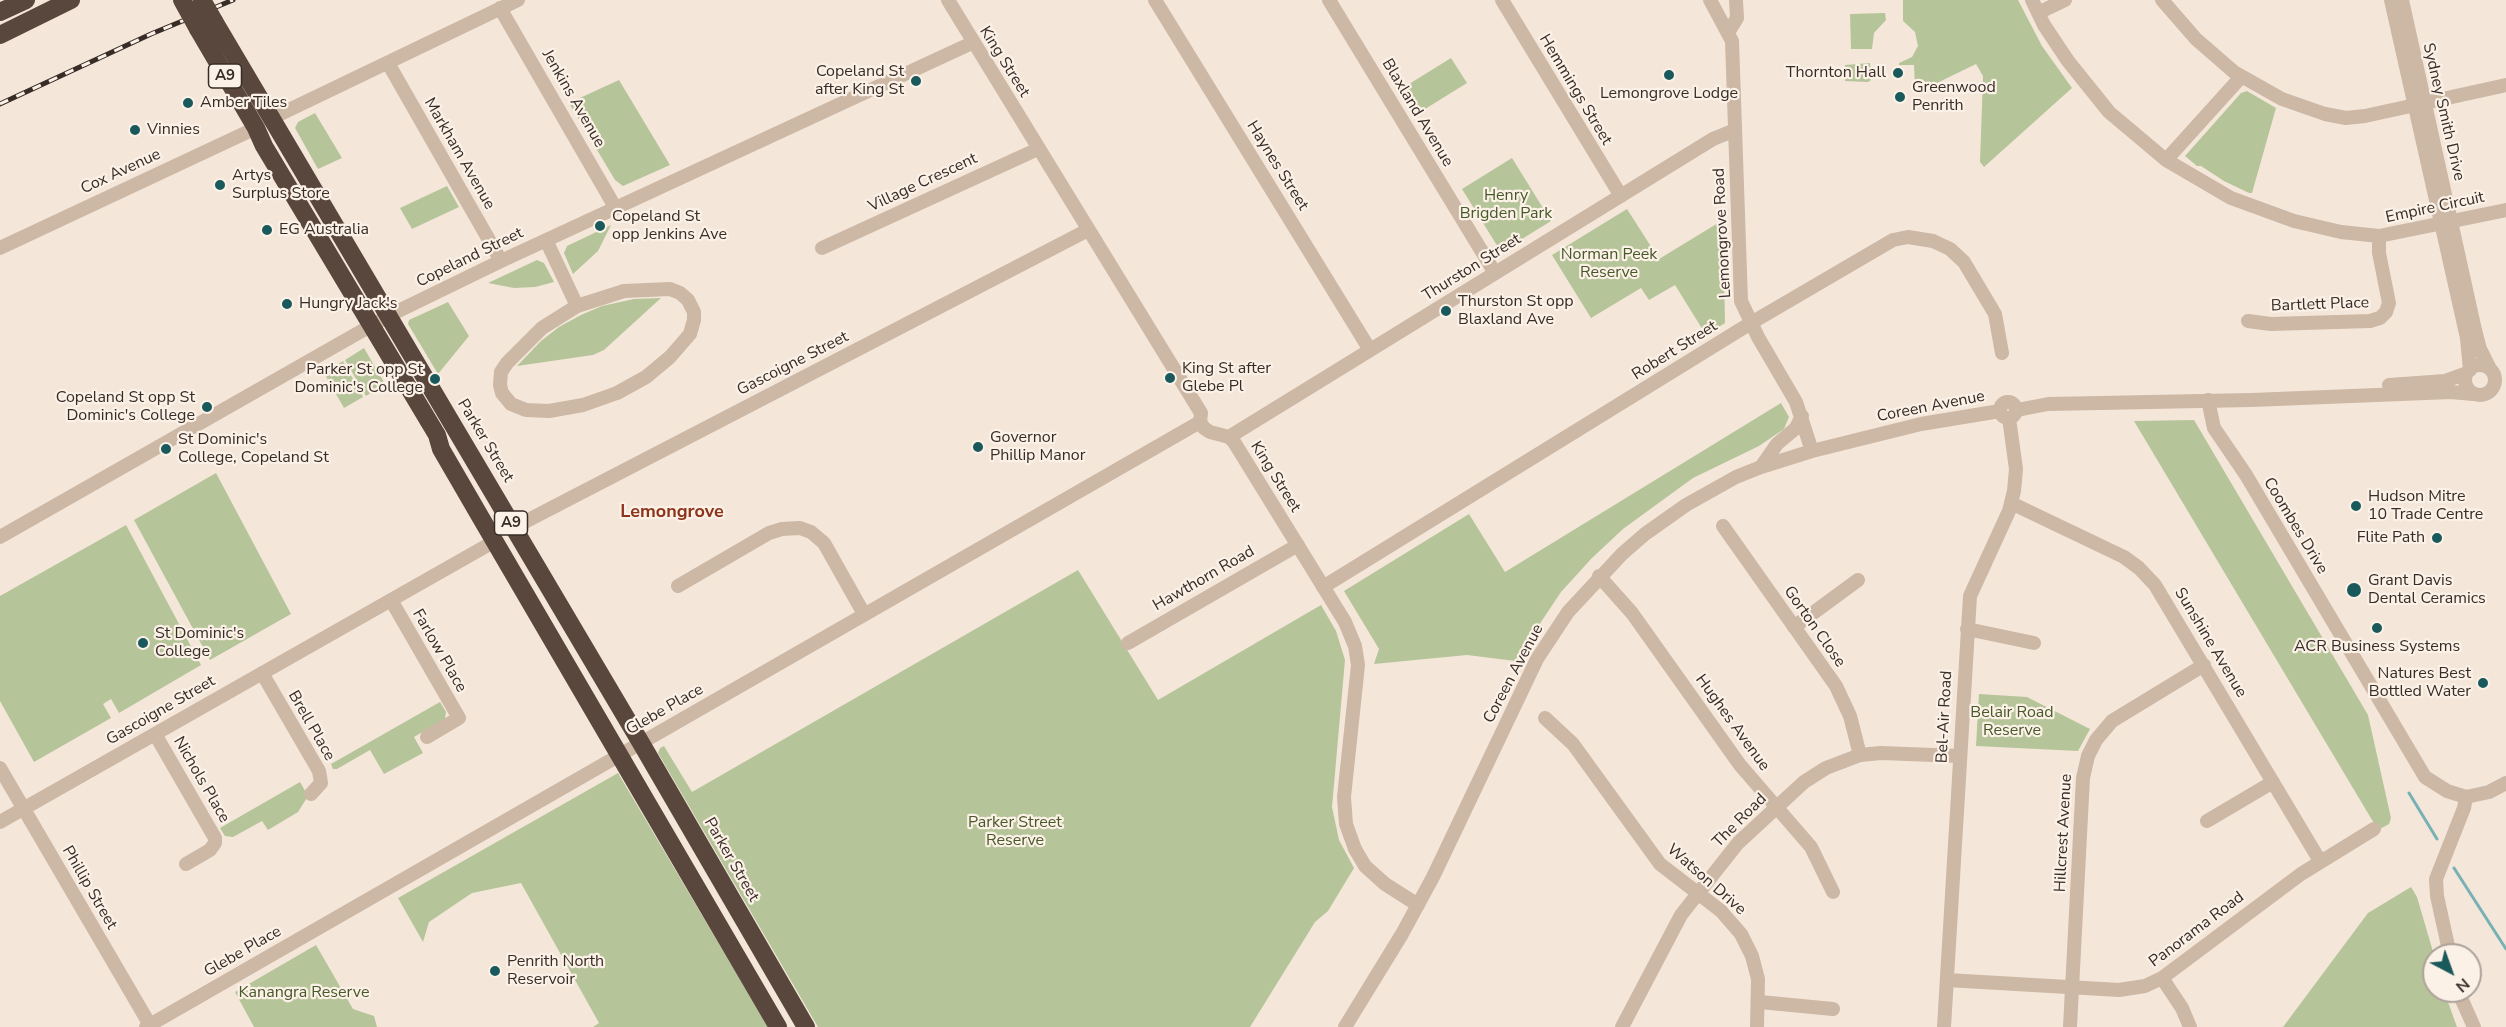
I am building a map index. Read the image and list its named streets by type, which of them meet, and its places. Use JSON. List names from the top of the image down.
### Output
{
  "streets": {
    "highway": ["A9", "Parker Street"],
    "street": [
      "King Street",
      "Hemmings Street",
      "Jenkins Avenue",
      "Sydney Smith Drive",
      "Blaxland Avenue",
      "Markham Avenue",
      "Haynes Street",
      "Cox Avenue",
      "Village Crescent",
      "Empire Circuit",
      "Lemongrove Road",
      "Copeland Street",
      "Thurston Street",
      "Bartlett Place",
      "Robert Street",
      "Gascoigne Street",
      "Coreen Avenue",
      "Coombes Drive",
      "Hawthorn Road",
      "Gorton Close",
      "Sunshine Avenue",
      "Farlow Place",
      "Glebe Place",
      "Bel-Air Road",
      "Hughes Avenue",
      "Brell Place",
      "Nichols Place",
      "The Road",
      "Hillcrest Avenue",
      "Watson Drive",
      "Phillip Street",
      "Panorama Road"
    ]
  },
  "crossings": [
    ["King Street", "Village Crescent"],
    ["King Street", "Copeland Street"],
    ["King Street", "Thurston Street"],
    ["King Street", "Robert Street"],
    ["King Street", "Gascoigne Street"],
    ["King Street", "Coreen Avenue"],
    ["King Street", "Hawthorn Road"],
    ["King Street", "Glebe Place"],
    ["Hemmings Street", "Thurston Street"],
    ["Jenkins Avenue", "Cox Avenue"],
    ["Jenkins Avenue", "Copeland Street"],
    ["Sydney Smith Drive", "Empire Circuit"],
    ["Sydney Smith Drive", "Coreen Avenue"],
    ["Blaxland Avenue", "Thurston Street"],
    ["Markham Avenue", "Cox Avenue"],
    ["Markham Avenue", "Copeland Street"],
    ["Haynes Street", "Thurston Street"],
    ["Cox Avenue", "Parker Street"],
    ["Empire Circuit", "Bartlett Place"],
    ["Lemongrove Road", "Thurston Street"],
    ["Lemongrove Road", "Robert Street"],
    ["Lemongrove Road", "Coreen Avenue"],
    ["Copeland Street", "Parker Street"],
    ["Gascoigne Street", "Parker Street"],
    ["Gascoigne Street", "Farlow Place"],
    ["Gascoigne Street", "Brell Place"],
    ["Gascoigne Street", "Nichols Place"],
    ["Gascoigne Street", "Phillip Street"],
    ["Coreen Avenue", "Coombes Drive"],
    ["Coreen Avenue", "Bel-Air Road"],
    ["Coreen Avenue", "Hughes Avenue"],
    ["Parker Street", "Glebe Place"],
    ["Gorton Close", "The Road"],
    ["Sunshine Avenue", "Bel-Air Road"],
    ["Sunshine Avenue", "Hillcrest Avenue"],
    ["Sunshine Avenue", "Panorama Road"],
    ["Glebe Place", "Phillip Street"],
    ["Bel-Air Road", "The Road"],
    ["Bel-Air Road", "Panorama Road"],
    ["Hughes Avenue", "The Road"],
    ["The Road", "Watson Drive"],
    ["Hillcrest Avenue", "Panorama Road"]
  ],
  "districts": ["Lemongrove"],
  "parks": [
    "Henry Brigden Park",
    "Norman Peek Reserve",
    "Belair Road Reserve",
    "Parker Street Reserve",
    "Kanangra Reserve"
  ],
  "places": [
    "Thornton Hall",
    "Lemongrove Lodge",
    "Copeland St after King St",
    "Greenwood Penrith",
    "Amber Tiles",
    "Vinnies",
    "Artys Surplus Store",
    "Copeland St opp Jenkins Ave",
    "EG Australia",
    "Hungry Jack's",
    "Thurston St opp Blaxland Ave",
    "King St after Glebe Pl",
    "Parker St opp St Dominic's College",
    "Copeland St opp St Dominic's College",
    "Governor Phillip Manor",
    "St Dominic's College, Copeland St",
    "Hudson Mitre 10 Trade Centre",
    "Flite Path",
    "Grant Davis Dental Ceramics",
    "ACR Business Systems",
    "St Dominic's College",
    "Natures Best Bottled Water",
    "Penrith North Reservoir"
  ],
  "north": "bottom right"
}
